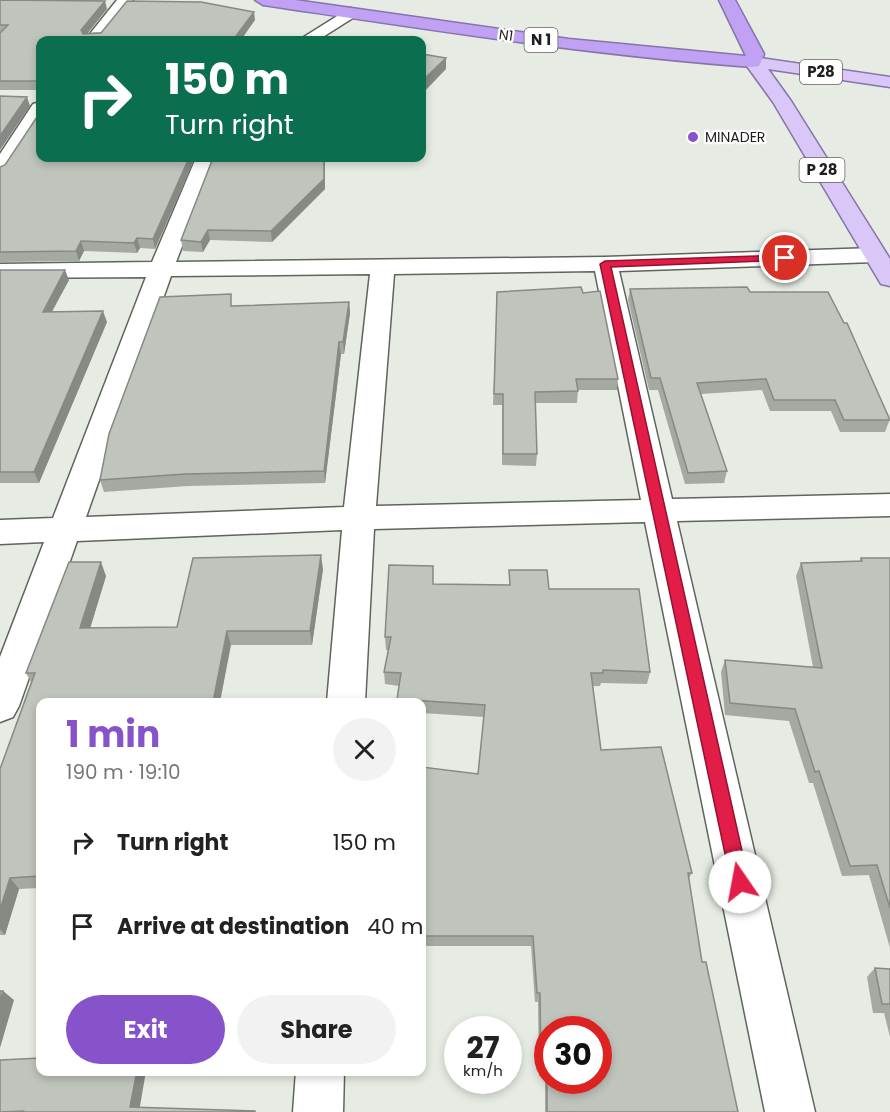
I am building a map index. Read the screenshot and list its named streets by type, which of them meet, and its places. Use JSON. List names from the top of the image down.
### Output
{
  "streets": {
    "highway": ["N1", "N 1"],
    "main road": ["P28", "P 28"]
  },
  "crossings": [
    ["N1", "P28"],
    ["N1", "P 28"],
    ["P28", "P 28"]
  ],
  "places": ["MINADER"],
  "page": {
    "turn": ["150 m", "Turn right"],
    "heading": ["1 min", "190 m · 19:10"],
    "list": [
      {
        "name": "Turn right",
        "value": "150 m"
      },
      {
        "name": "Arrive at destination",
        "value": "40 m"
      }
    ],
    "buttons": ["Exit", "Share"],
    "speed": "27 km/h",
    "limit": "30"
  }
}
